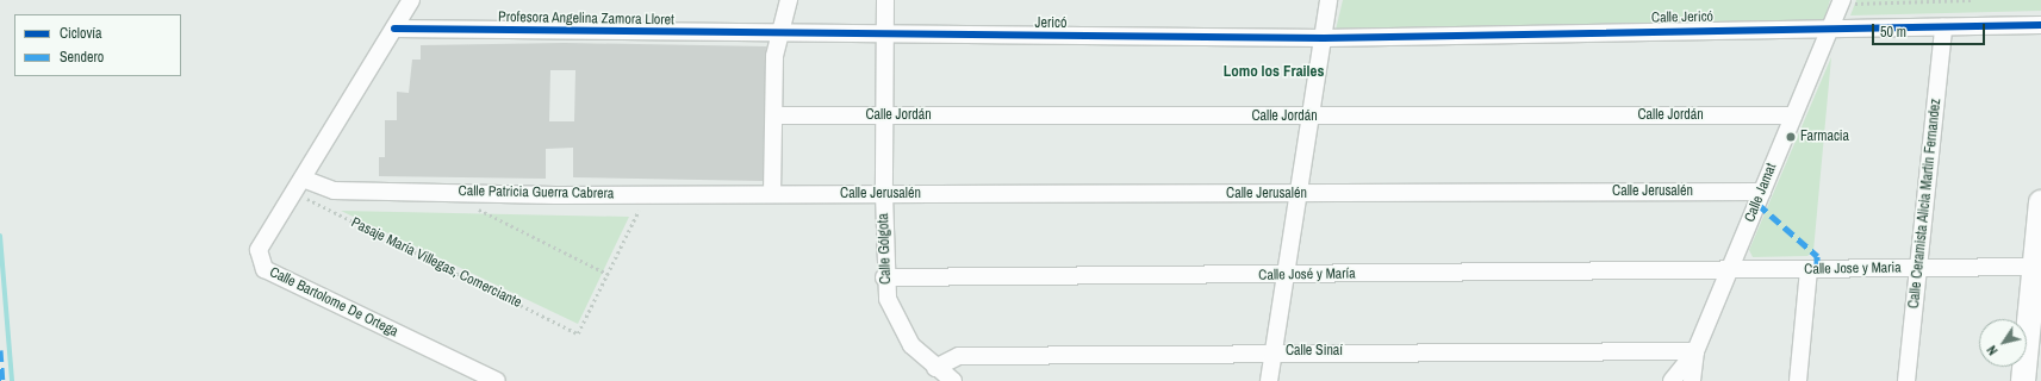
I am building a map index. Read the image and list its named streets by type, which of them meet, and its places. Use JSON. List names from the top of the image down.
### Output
{
  "streets": {
    "street": [
      "Calle Jericó",
      "Profesora Angelina Zamora Lloret",
      "Jericó",
      "Calle Jordán",
      "Calle Jerusalén",
      "Calle Patricia Guerra Cabrera",
      "Calle Jamat",
      "Calle Ceramista Alicia Martin Fernandez",
      "Calle Gólgota",
      "Calle Jose y Maria",
      "Calle José y María",
      "Calle Bartolome De Ortega",
      "Calle Sinaí"
    ],
    "path": ["Pasaje María Villegas, Comerciante"]
  },
  "crossings": [
    ["Calle Jericó", "Jericó"],
    ["Calle Jericó", "Calle Jamat"],
    ["Calle Jericó", "Calle Ceramista Alicia Martin Fernandez"],
    ["Profesora Angelina Zamora Lloret", "Jericó"],
    ["Profesora Angelina Zamora Lloret", "Calle Bartolome De Ortega"],
    ["Jericó", "Calle Gólgota"],
    ["Calle Jordán", "Calle Jamat"],
    ["Calle Jordán", "Calle Gólgota"],
    ["Calle Jerusalén", "Calle Patricia Guerra Cabrera"],
    ["Calle Jerusalén", "Calle Jamat"],
    ["Calle Jerusalén", "Calle Gólgota"],
    ["Calle Patricia Guerra Cabrera", "Pasaje María Villegas, Comerciante"],
    ["Calle Patricia Guerra Cabrera", "Calle Bartolome De Ortega"],
    ["Calle Jamat", "Calle Jose y Maria"],
    ["Calle Jamat", "Calle José y María"],
    ["Calle Jamat", "Calle Sinaí"],
    ["Calle Ceramista Alicia Martin Fernandez", "Calle Jose y Maria"],
    ["Calle Gólgota", "Calle José y María"],
    ["Calle Gólgota", "Calle Sinaí"],
    ["Pasaje María Villegas, Comerciante", "Calle Bartolome De Ortega"],
    ["Calle Jose y Maria", "Calle José y María"]
  ],
  "districts": ["Lomo los Frailes"],
  "places": ["Farmacia"],
  "legend": ["Ciclovía", "Sendero"],
  "scale_bar": "50 m",
  "north": "bottom left"
}
